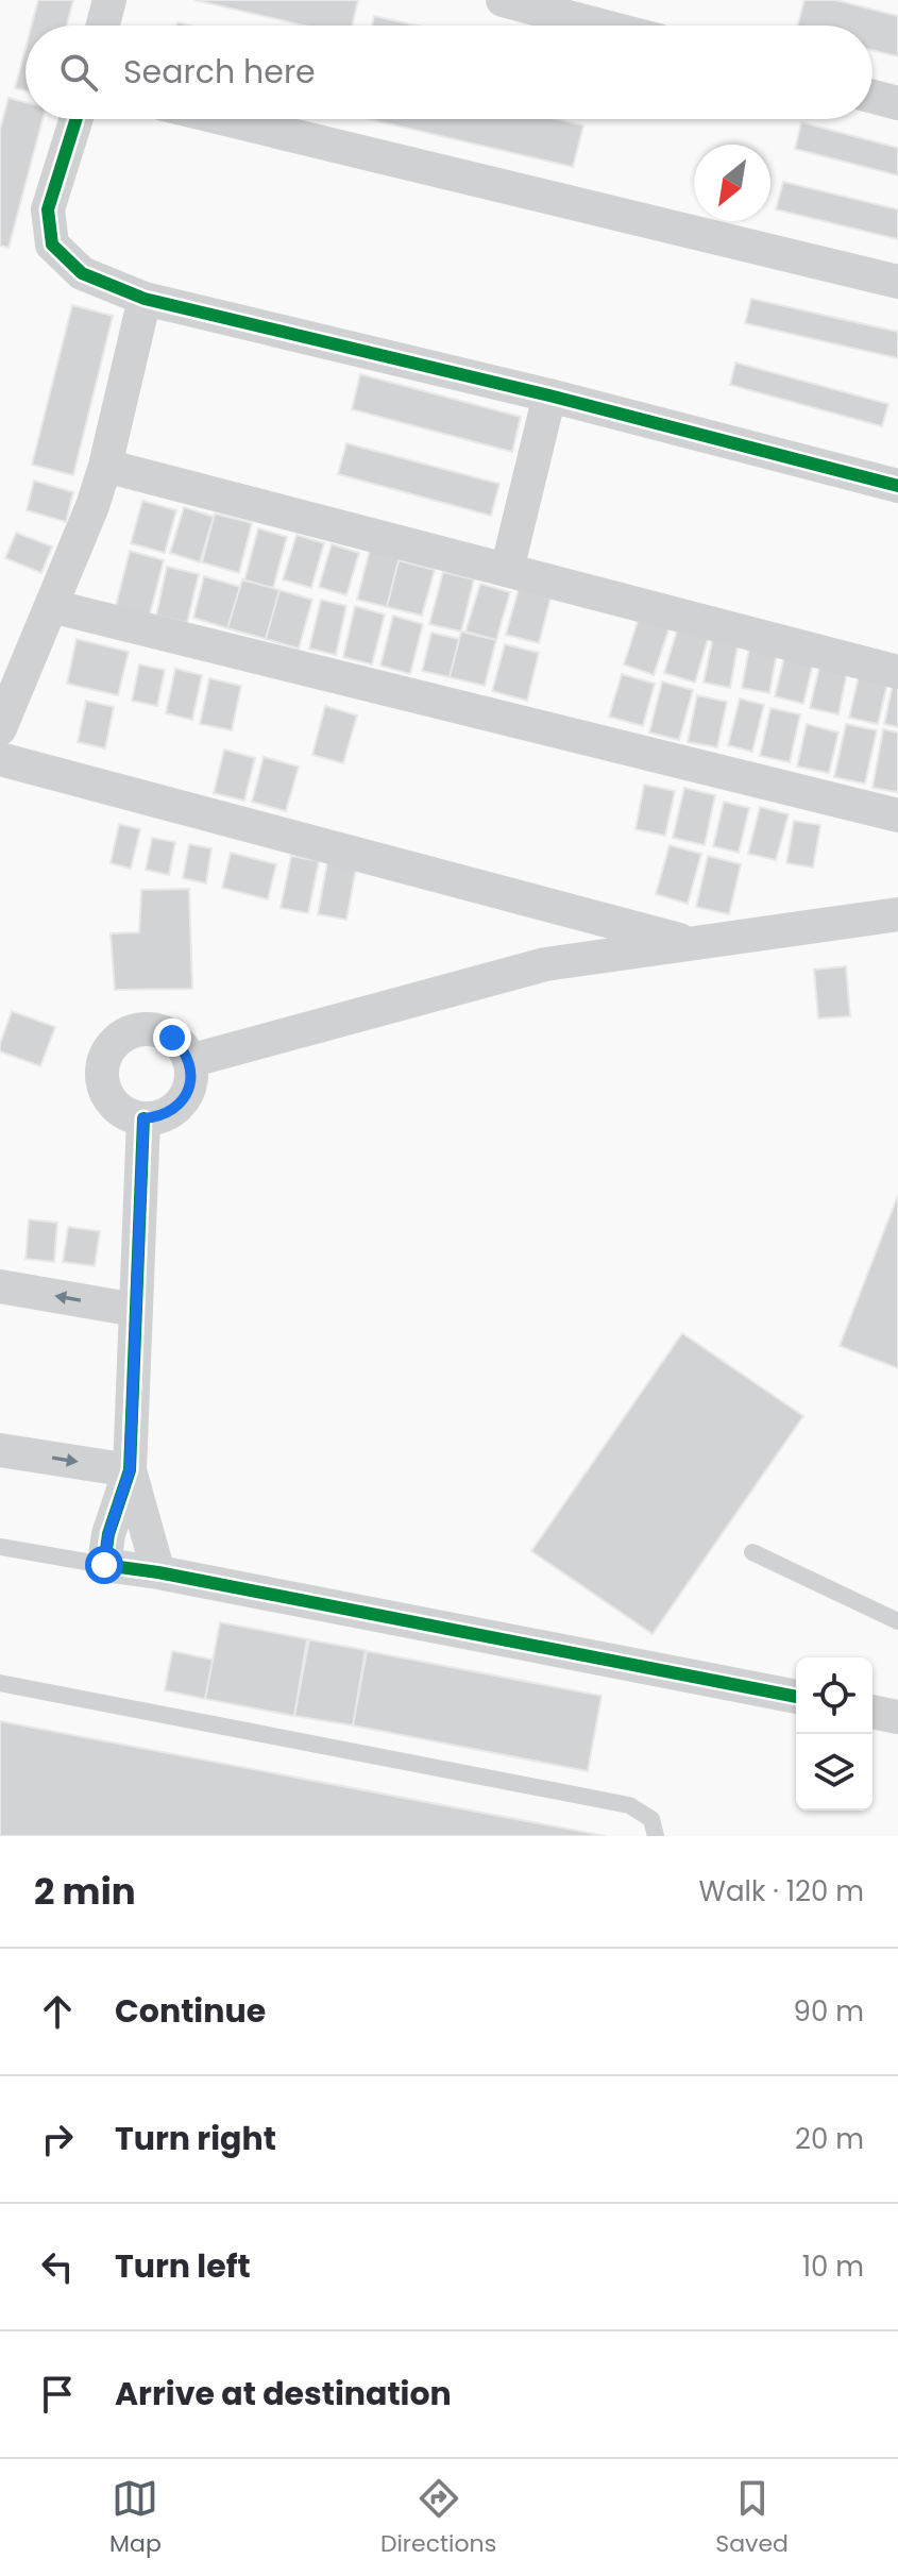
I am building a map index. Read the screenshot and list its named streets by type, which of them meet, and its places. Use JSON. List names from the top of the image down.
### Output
{
  "north": "bottom left",
  "page": {
    "search": "Search here",
    "heading": ["2 min", "Walk · 120 m"],
    "list": [
      ["Continue", "90 m"],
      ["Turn right", "20 m"],
      ["Turn left", "10 m"],
      "Arrive at destination"
    ],
    "nav": ["Map", "Directions", "Saved"]
  }
}
